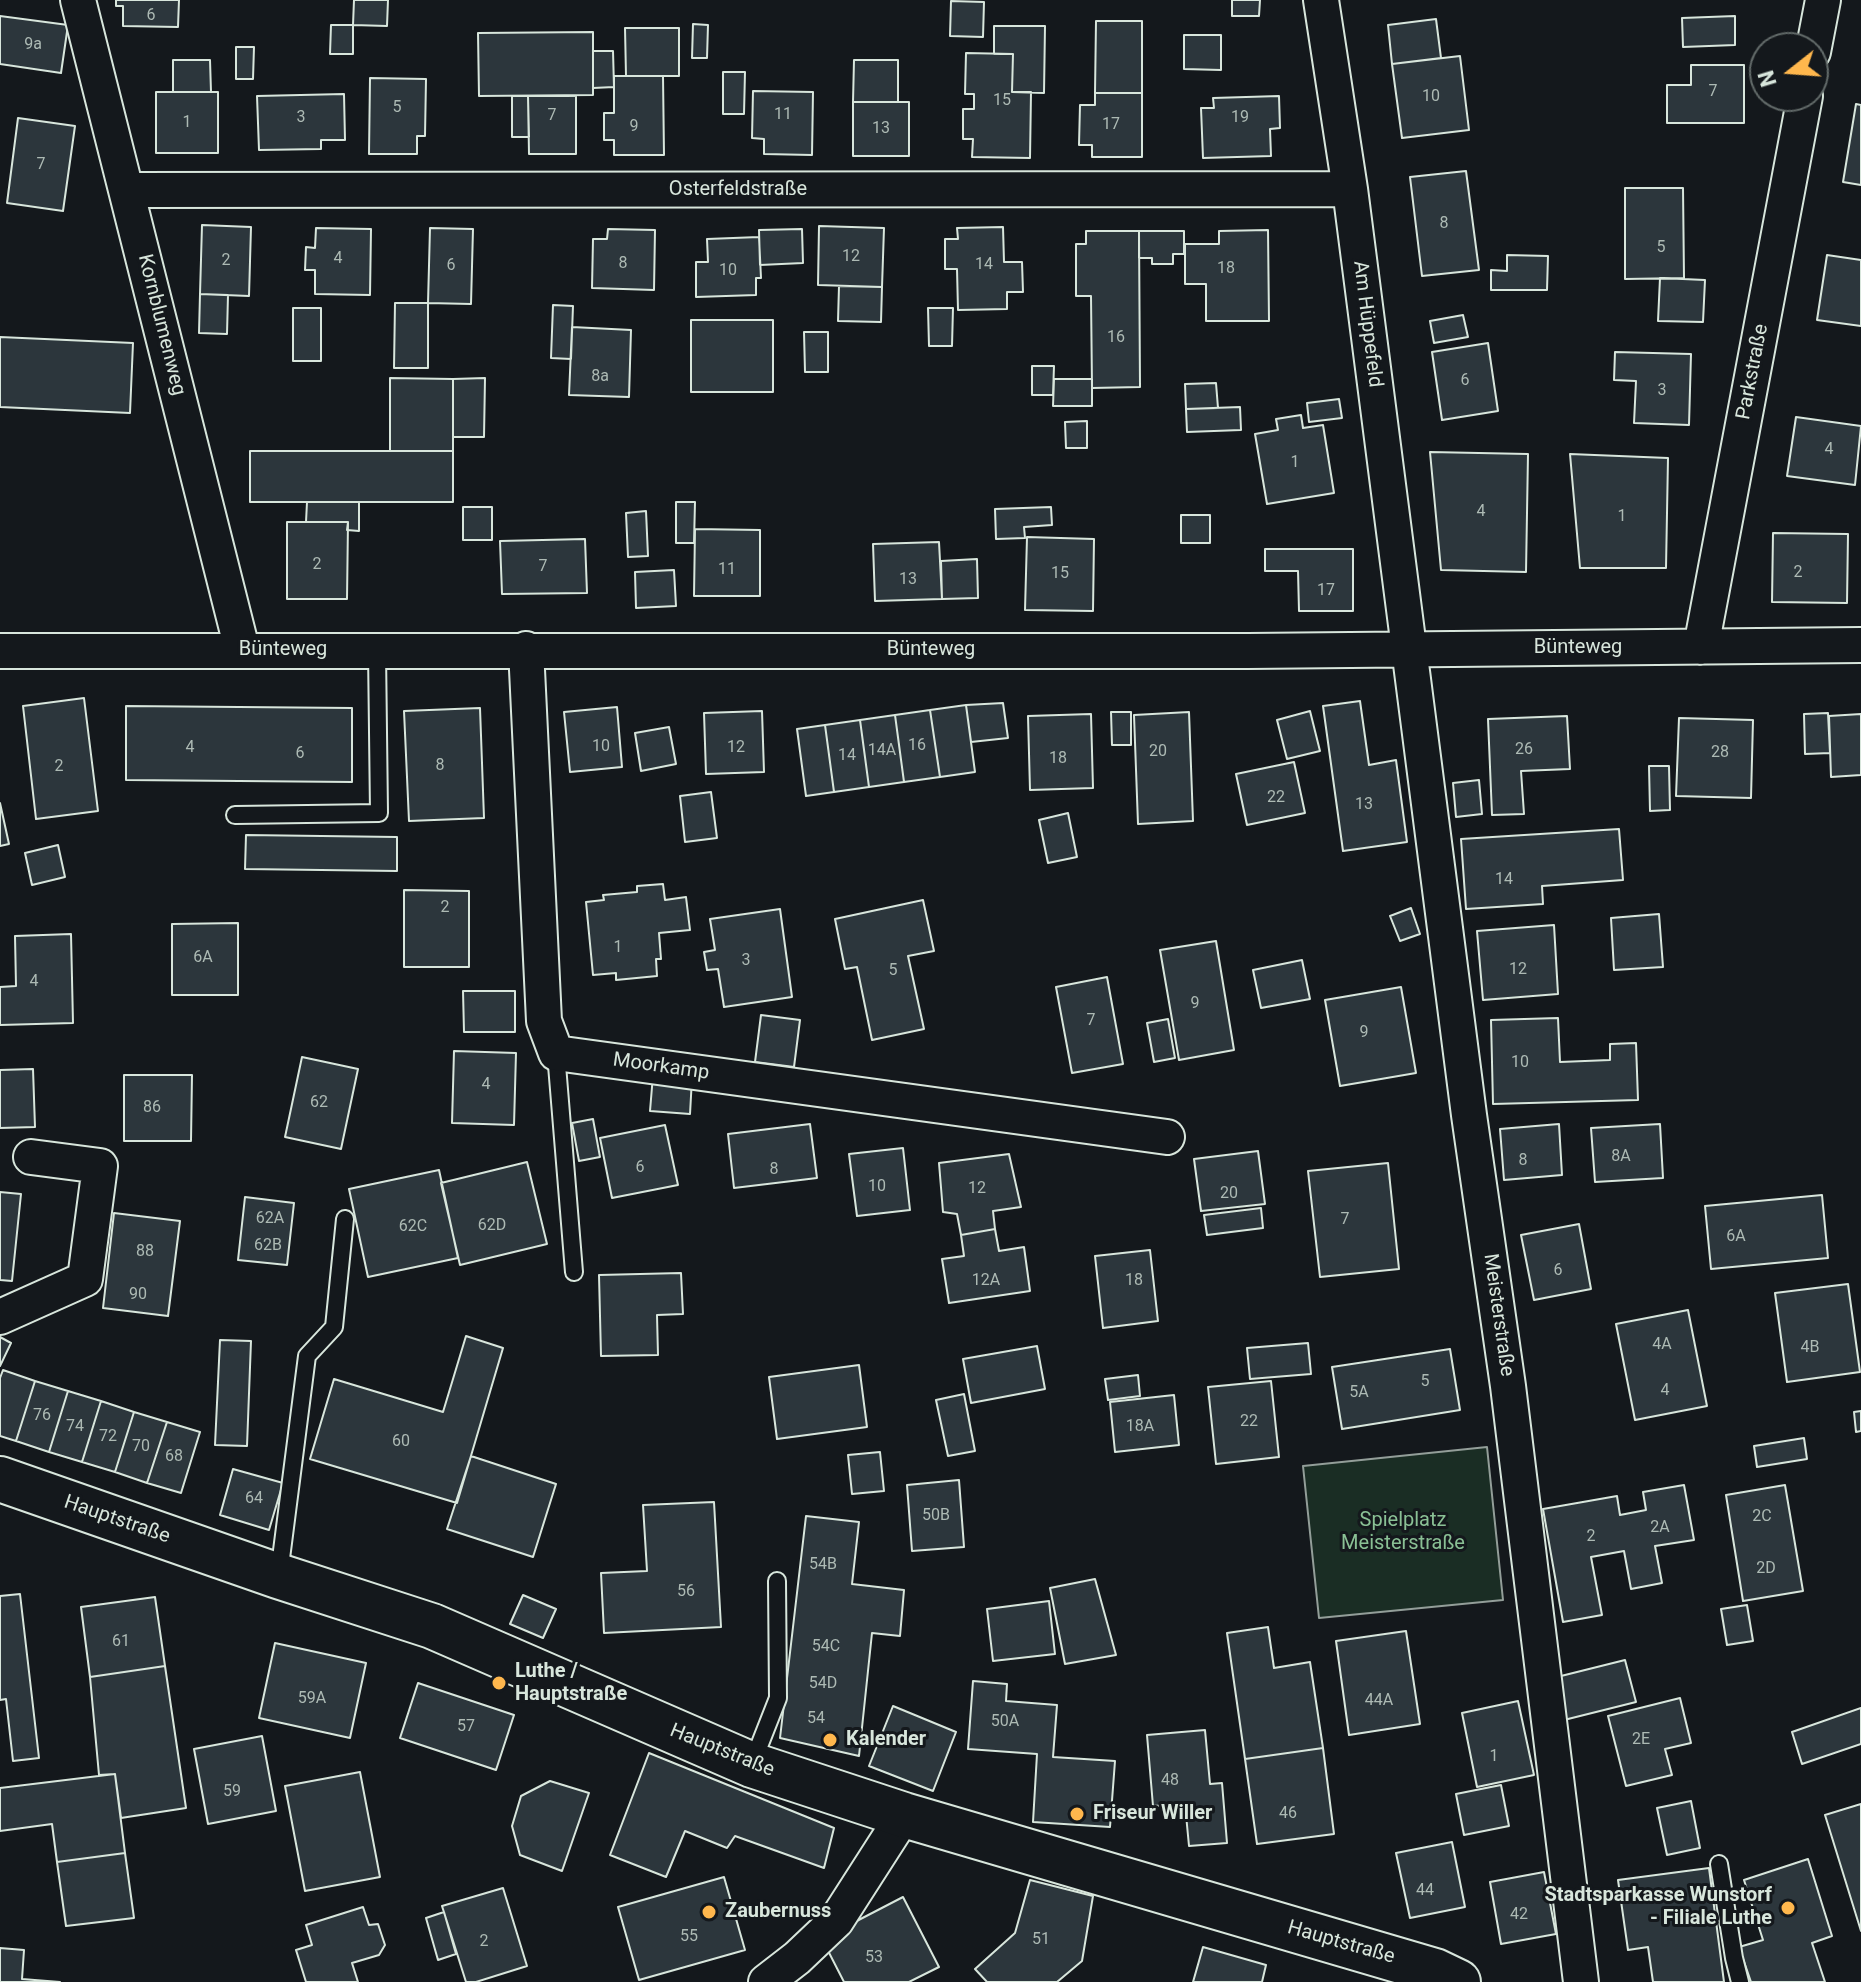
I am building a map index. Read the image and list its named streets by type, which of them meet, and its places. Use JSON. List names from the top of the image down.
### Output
{
  "streets": {
    "street": [
      "Osterfeldstraße",
      "Am Hüppefeld",
      "Kornblumenweg",
      "Parkstraße",
      "Bünteweg",
      "Moorkamp",
      "Meisterstraße",
      "Hauptstraße"
    ]
  },
  "crossings": [
    ["Osterfeldstraße", "Am Hüppefeld"],
    ["Osterfeldstraße", "Kornblumenweg"],
    ["Am Hüppefeld", "Bünteweg"],
    ["Am Hüppefeld", "Meisterstraße"],
    ["Kornblumenweg", "Bünteweg"],
    ["Parkstraße", "Bünteweg"],
    ["Bünteweg", "Meisterstraße"]
  ],
  "parks": ["Spielplatz Meisterstraße"],
  "places": [
    "Luthe / Hauptstraße",
    "Kalender",
    "Friseur Willer",
    "Stadtsparkasse Wunstorf - Filiale Luthe",
    "Zaubernuss"
  ],
  "house_numbers": [
    "6",
    "9a",
    "7",
    "10",
    "15",
    "5",
    "11",
    "7",
    "3",
    "19",
    "1",
    "17",
    "9",
    "13",
    "7",
    "8",
    "5",
    "12",
    "4",
    "2",
    "8",
    "14",
    "6",
    "18",
    "10",
    "16",
    "8a",
    "6",
    "3",
    "4",
    "1",
    "4",
    "1",
    "2",
    "7",
    "11",
    "2",
    "15",
    "13",
    "17",
    "16",
    "10",
    "4",
    "12",
    "26",
    "14A",
    "20",
    "28",
    "6",
    "14",
    "18",
    "8",
    "2",
    "22",
    "13",
    "14",
    "2",
    "1",
    "6A",
    "3",
    "12",
    "5",
    "4",
    "9",
    "7",
    "9",
    "10",
    "4",
    "62",
    "86",
    "8A",
    "8",
    "6",
    "8",
    "10",
    "12",
    "20",
    "62A",
    "7",
    "62D",
    "62C",
    "6A",
    "62B",
    "88",
    "6",
    "12A",
    "18",
    "90",
    "4A",
    "4B",
    "5",
    "4",
    "5A",
    "76",
    "22",
    "74",
    "18A",
    "72",
    "60",
    "70",
    "68",
    "64",
    "50B",
    "2C",
    "2A",
    "2",
    "54B",
    "2D",
    "56",
    "61",
    "54C",
    "54D",
    "59A",
    "44A",
    "54",
    "50A",
    "57",
    "2E",
    "1",
    "48",
    "59",
    "46",
    "44",
    "42",
    "55",
    "51",
    "2",
    "53"
  ],
  "north": "left"
}
